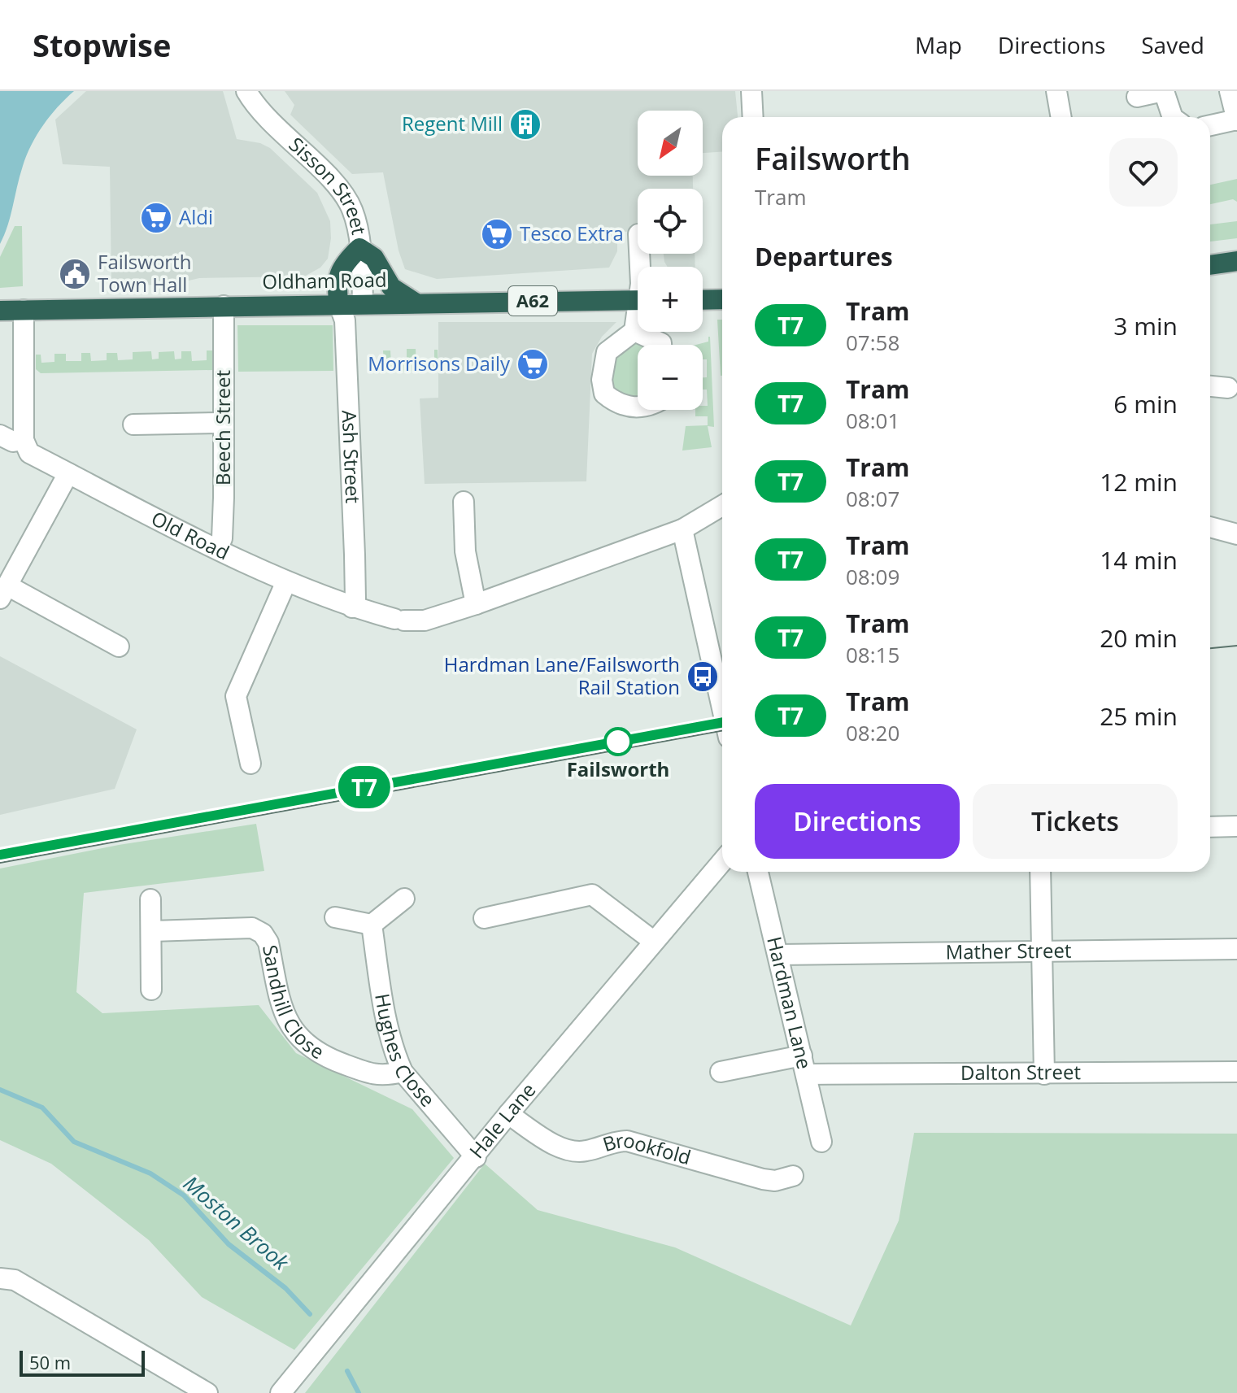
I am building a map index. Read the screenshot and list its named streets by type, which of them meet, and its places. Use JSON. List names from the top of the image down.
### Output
{
  "streets": {
    "highway": ["Oldham Road", "A62"],
    "street": [
      "Sisson Street",
      "Beech Street",
      "Ash Street",
      "Old Road",
      "Mather Street",
      "Sandhill Close",
      "Hardman Lane",
      "Hughes Close",
      "Dalton Street",
      "Hale Lane",
      "Brookfold"
    ]
  },
  "crossings": [
    ["Sisson Street", "Oldham Road"],
    ["Oldham Road", "Beech Street"],
    ["Oldham Road", "Ash Street"],
    ["Beech Street", "Old Road"],
    ["Ash Street", "Old Road"],
    ["Mather Street", "Hardman Lane"],
    ["Sandhill Close", "Hughes Close"],
    ["Hardman Lane", "Dalton Street"],
    ["Hughes Close", "Hale Lane"],
    ["Hale Lane", "Brookfold"]
  ],
  "water": ["Moston Brook"],
  "places": {
    "building": ["Regent Mill"],
    "supermarket": ["Aldi", "Tesco Extra", "Morrisons Daily"],
    "public building": ["Failsworth Town Hall"],
    "bus stop": ["Hardman Lane/Failsworth Rail Station"],
    "other": ["Failsworth"]
  },
  "lines": ["tram line T7"],
  "scale_bar": "50 m",
  "north": "bottom left",
  "page": {
    "header": "Stopwise",
    "nav": ["Map", "Directions", "Saved"],
    "on_map": "T7",
    "map_buttons": ["+", "−"],
    "heading": [
      ["Failsworth", "Tram"],
      "Departures"
    ],
    "list": [
      {
        "mark": "T7",
        "name": "Tram",
        "note": "07:58",
        "value": "3 min"
      },
      {
        "mark": "T7",
        "name": "Tram",
        "note": "08:01",
        "value": "6 min"
      },
      {
        "mark": "T7",
        "name": "Tram",
        "note": "08:07",
        "value": "12 min"
      },
      {
        "mark": "T7",
        "name": "Tram",
        "note": "08:09",
        "value": "14 min"
      },
      {
        "mark": "T7",
        "name": "Tram",
        "note": "08:15",
        "value": "20 min"
      },
      {
        "mark": "T7",
        "name": "Tram",
        "note": "08:20",
        "value": "25 min"
      }
    ],
    "buttons": ["Directions", "Tickets"],
    "scale": "50 m"
  }
}
